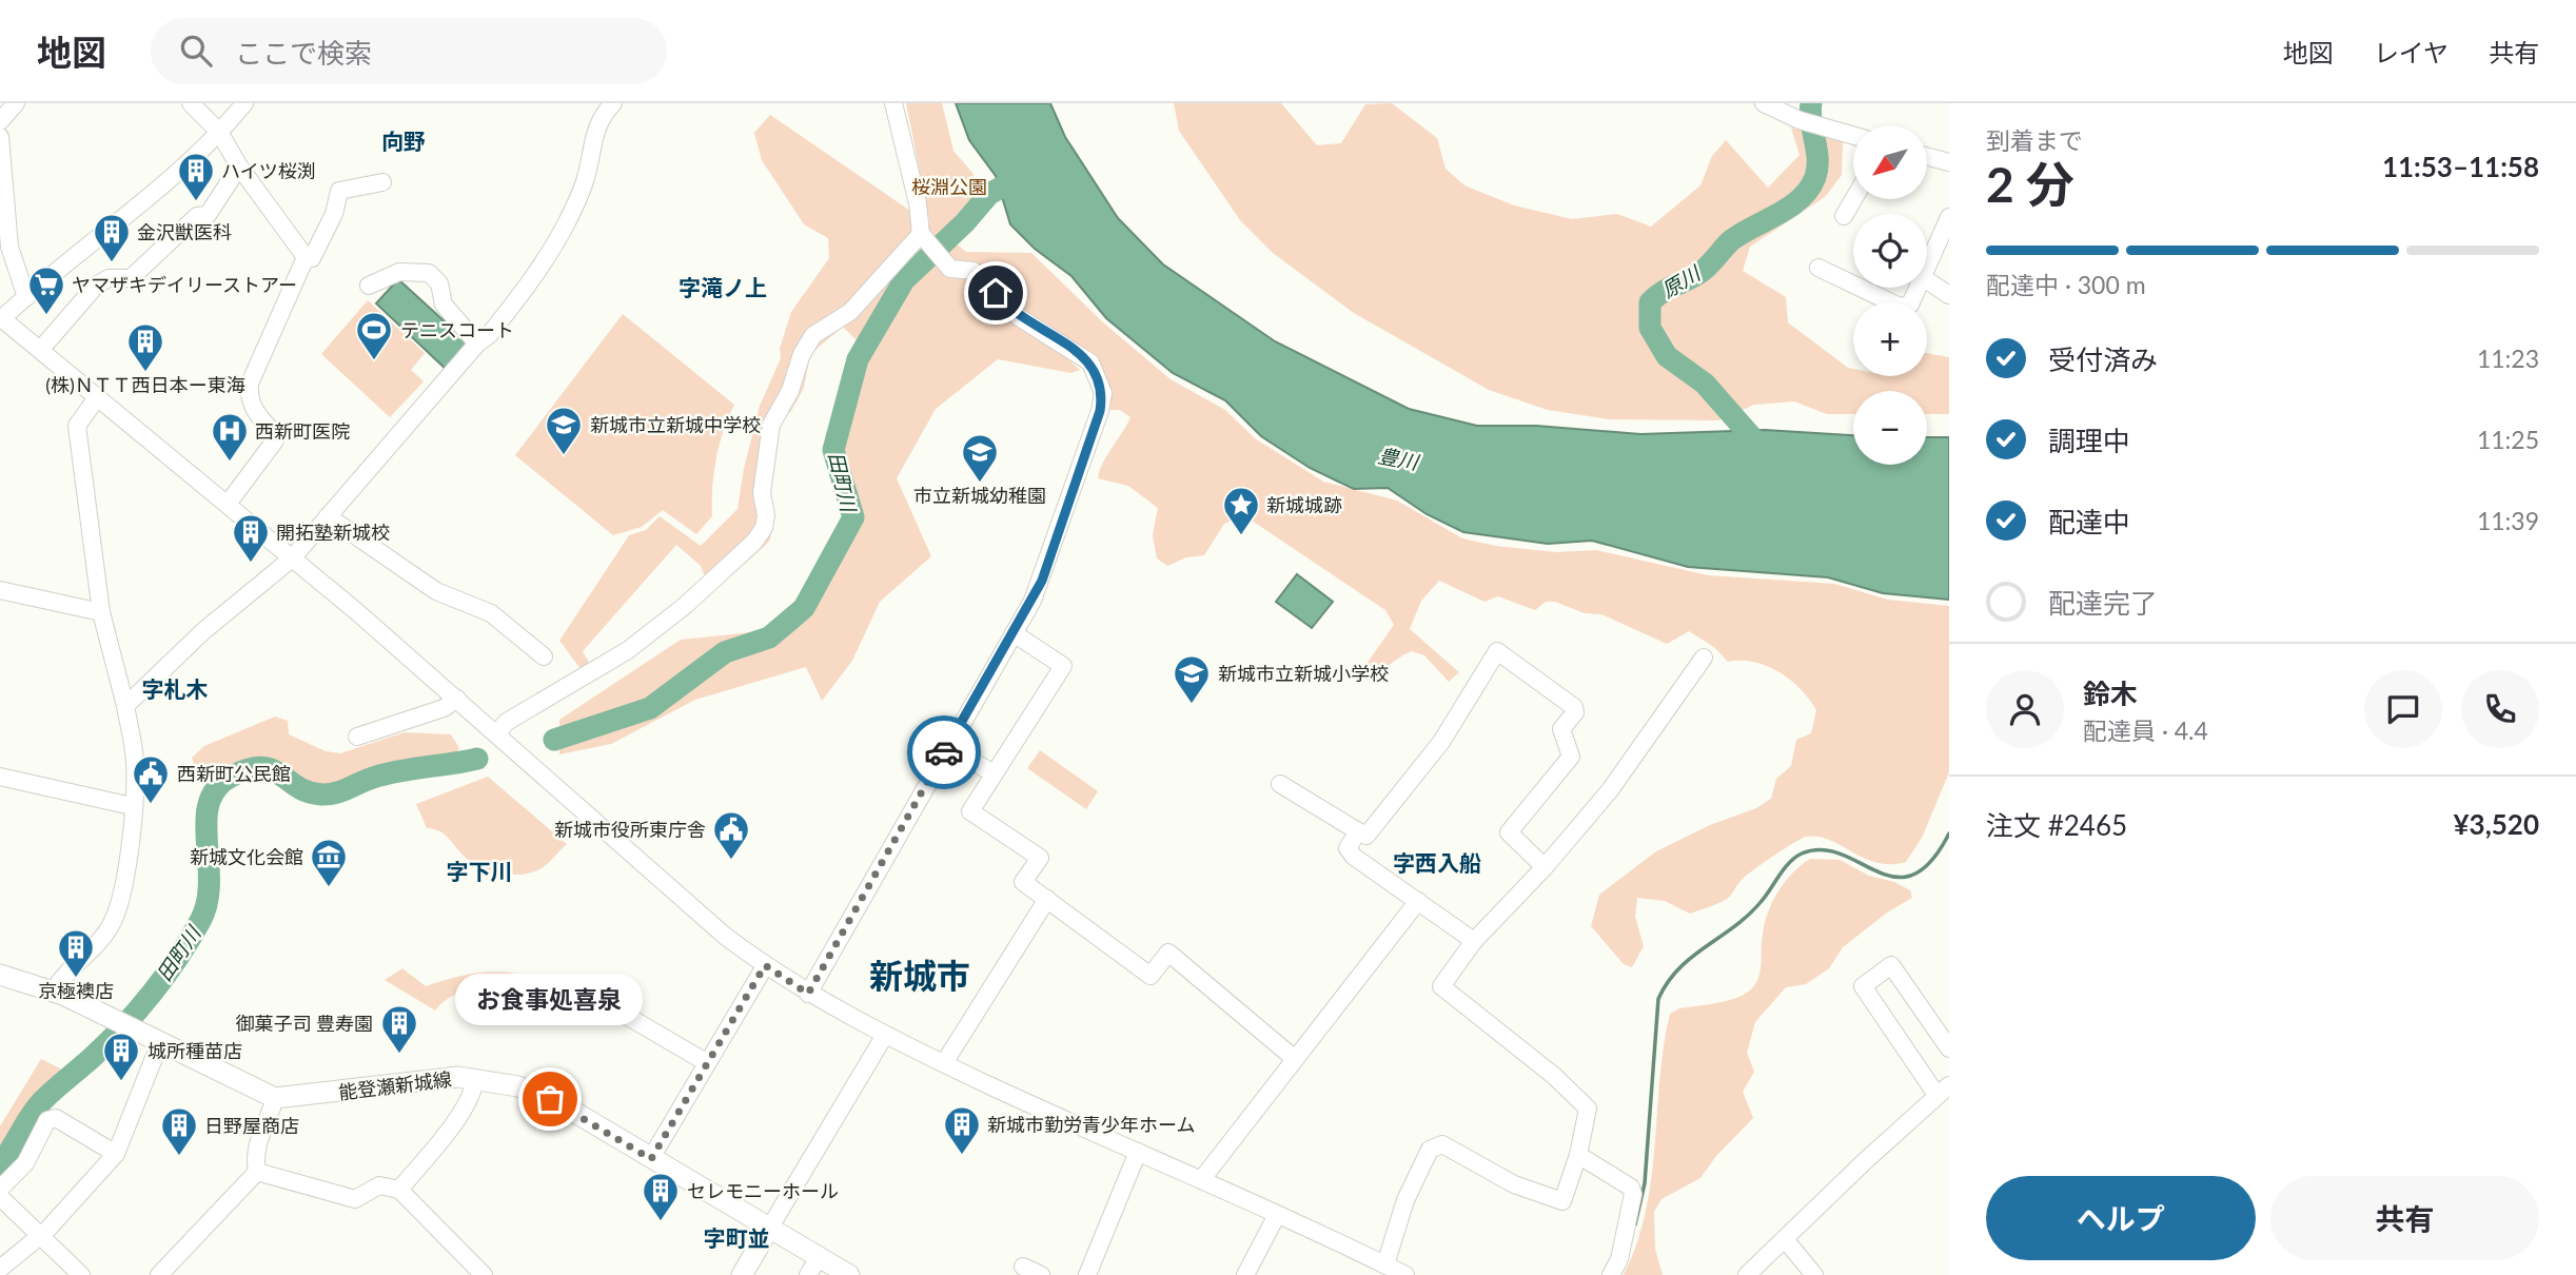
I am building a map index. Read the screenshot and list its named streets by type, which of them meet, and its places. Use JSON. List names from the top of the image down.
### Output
{
  "streets": {
    "main road": ["能登瀬新城線"]
  },
  "districts": [
    "向野",
    "字滝ノ上",
    "字札木",
    "字西入船",
    "字下川",
    "新城市",
    "字町並"
  ],
  "water": ["原川", "豊川", "田町川"],
  "parks": ["桜淵公園"],
  "places": {
    "building": [
      "ハイツ桜渕",
      "金沢獣医科",
      "(株)ＮＴＴ西日本ー東海",
      "開拓塾新城校",
      "京極襖店",
      "御菓子司 豊寿園",
      "城所種苗店",
      "新城市勤労青少年ホーム",
      "日野屋商店",
      "セレモニーホール"
    ],
    "supermarket": ["ヤマザキデイリーストアー"],
    "sports": ["テニスコート"],
    "school or university": ["新城市立新城中学校", "市立新城幼稚園", "新城市立新城小学校"],
    "hospital": ["西新町医院"],
    "place": ["新城城跡"],
    "public building": ["西新町公民館", "新城市役所東庁舎"],
    "museum": ["新城文化会館"],
    "other": ["お食事処喜泉"]
  },
  "north": "bottom left",
  "page": {
    "header": "地図",
    "search": "ここで検索",
    "nav": ["地図", "レイヤ", "共有"],
    "heading": ["2 分", "到着まで", "11:53–11:58"],
    "panel": [
      "鈴木",
      "配達員 · 4.4",
      "注文 #2465",
      "¥3,520"
    ],
    "map_buttons": ["+", "−"],
    "bar": "配達中 · 300 m",
    "list": [
      ["受付済み", "11:23"],
      ["調理中", "11:25"],
      ["配達中", "11:39"],
      "配達完了"
    ],
    "bubble": "お食事処喜泉",
    "buttons": ["ヘルプ", "共有"]
  }
}
